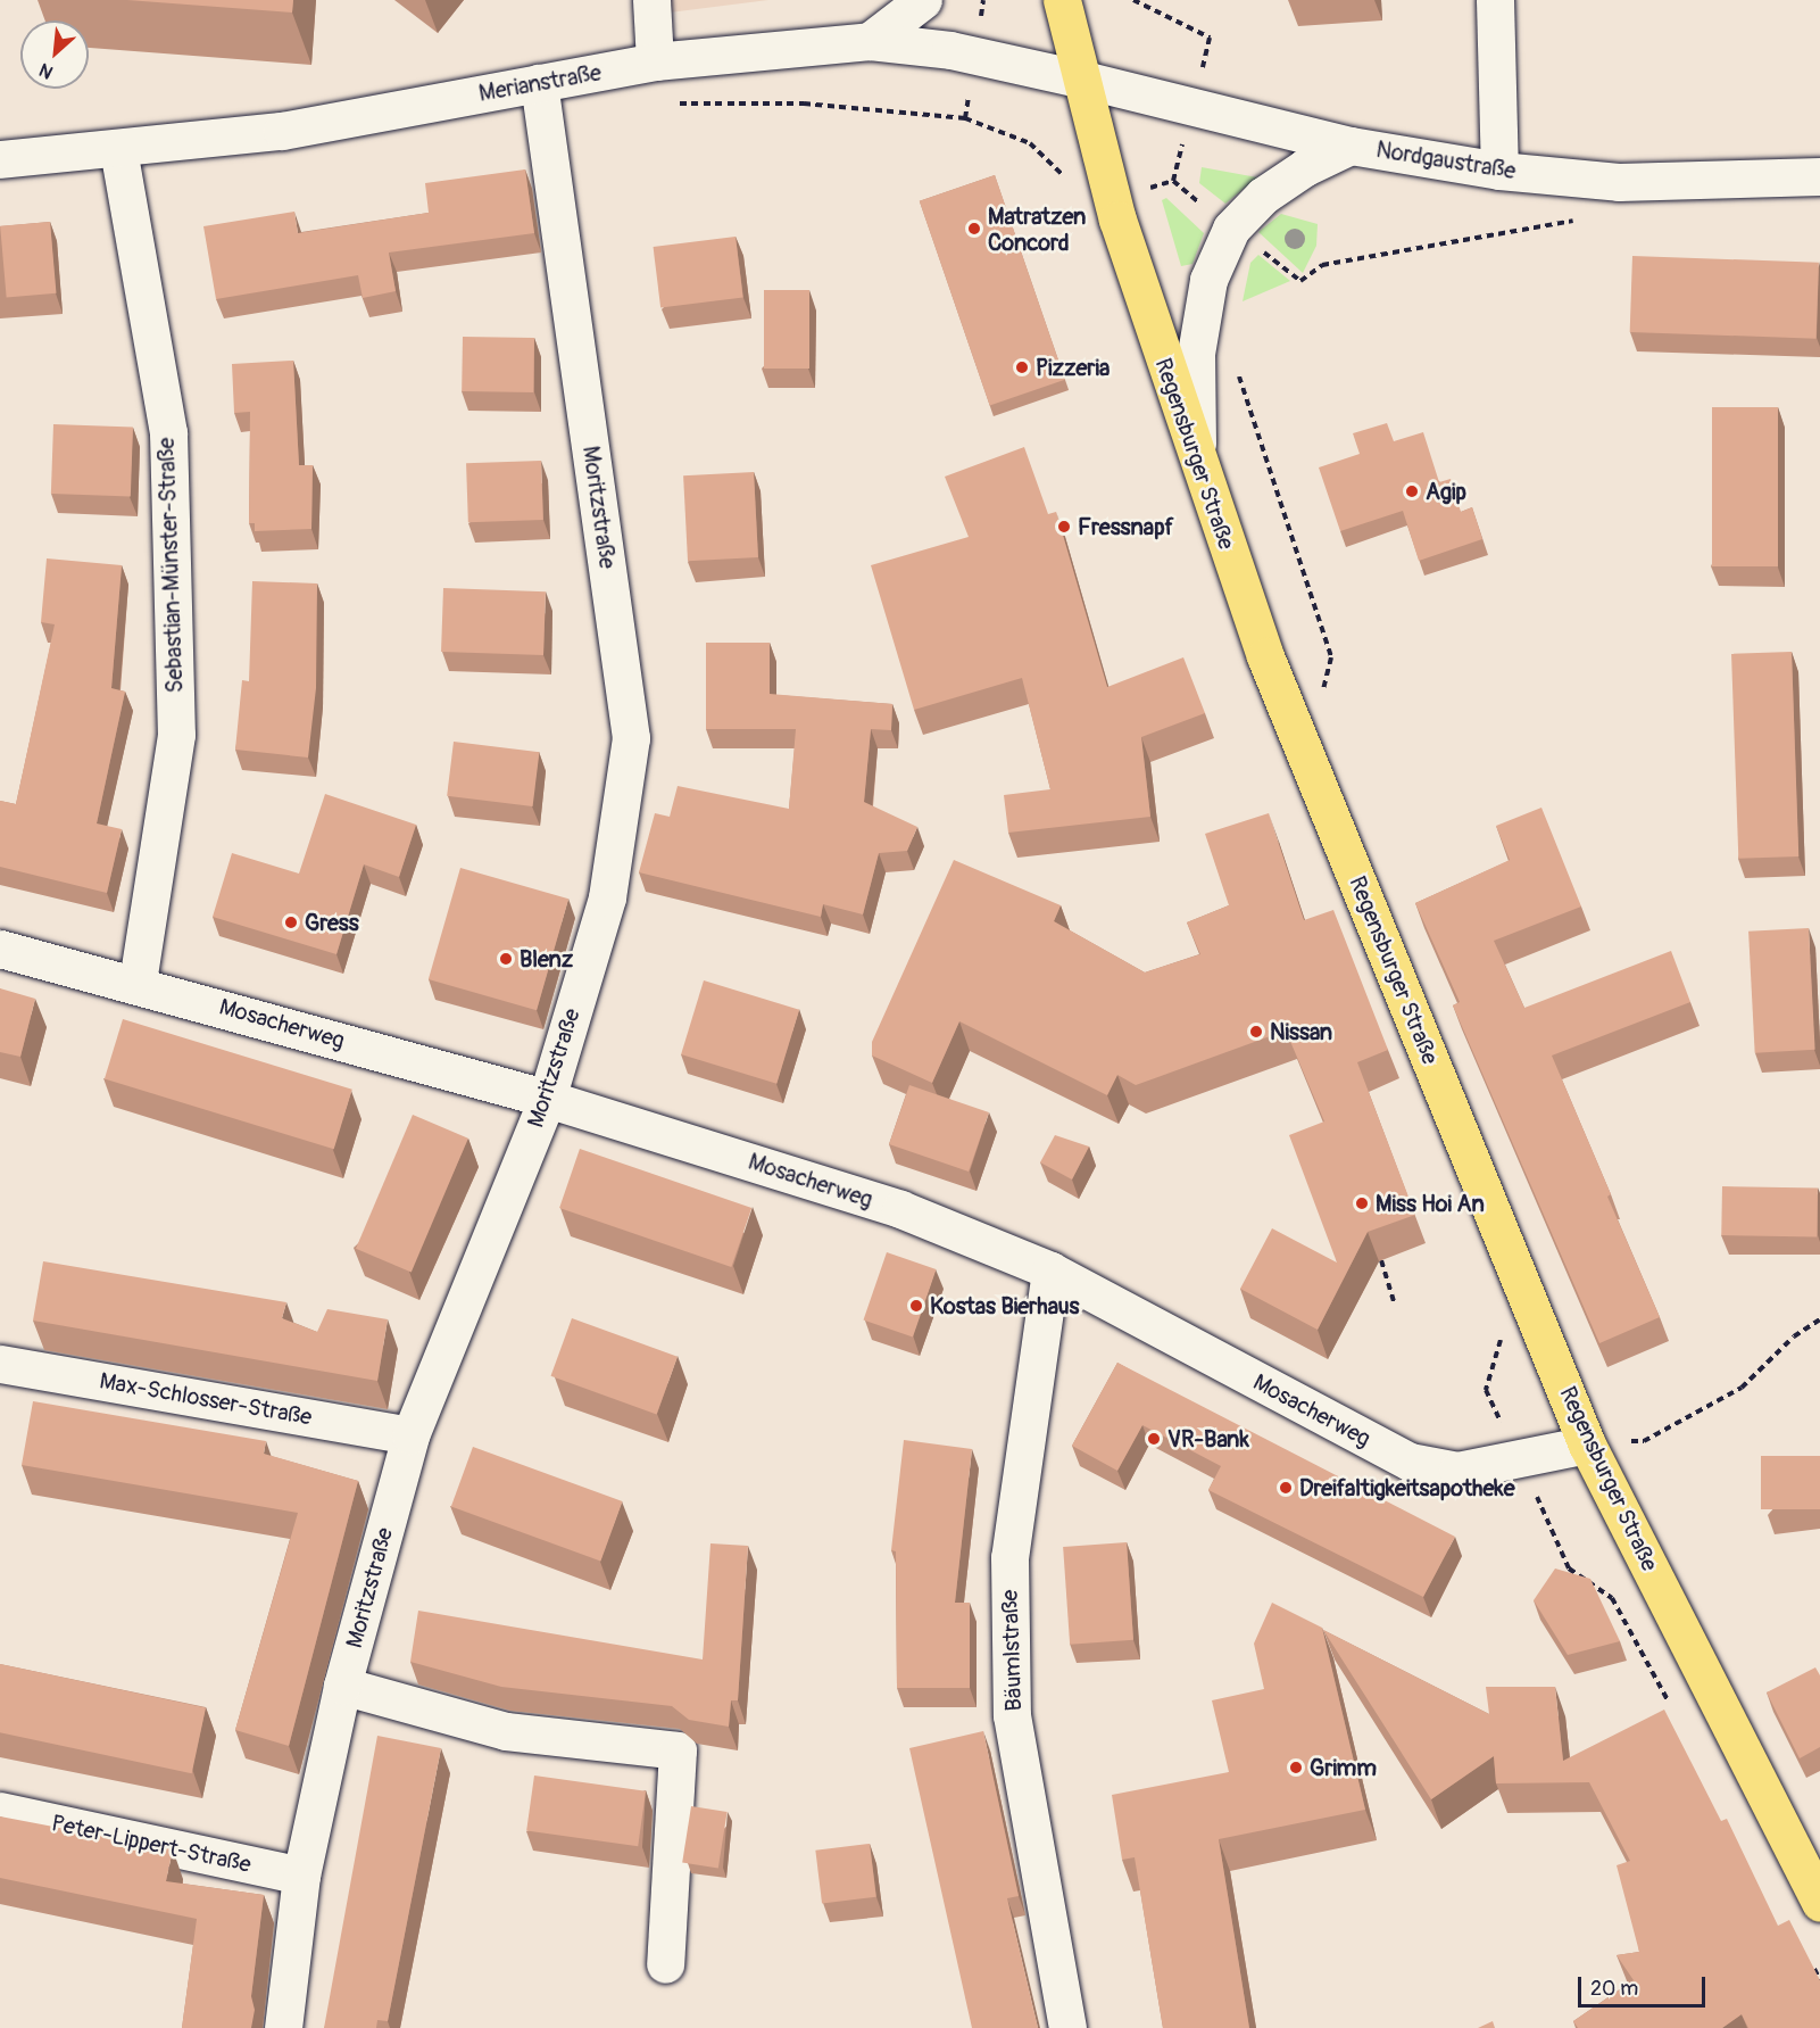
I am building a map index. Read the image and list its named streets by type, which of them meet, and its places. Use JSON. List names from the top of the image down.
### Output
{
  "streets": {
    "main road": ["Regensburger Straße"],
    "street": [
      "Merianstraße",
      "Nordgaustraße",
      "Moritzstraße",
      "Sebastian-Münster-Straße",
      "Mosacherweg",
      "Max-Schlosser-Straße",
      "Bäumlstraße",
      "Peter-Lippert-Straße"
    ]
  },
  "crossings": [
    ["Merianstraße", "Nordgaustraße"],
    ["Merianstraße", "Regensburger Straße"],
    ["Merianstraße", "Moritzstraße"],
    ["Merianstraße", "Sebastian-Münster-Straße"],
    ["Nordgaustraße", "Regensburger Straße"],
    ["Regensburger Straße", "Mosacherweg"],
    ["Moritzstraße", "Mosacherweg"],
    ["Moritzstraße", "Max-Schlosser-Straße"],
    ["Moritzstraße", "Peter-Lippert-Straße"],
    ["Sebastian-Münster-Straße", "Mosacherweg"],
    ["Mosacherweg", "Bäumlstraße"]
  ],
  "places": [
    "Matratzen Concord",
    "Pizzeria",
    "Agip",
    "Fressnapf",
    "Gress",
    "Blenz",
    "Nissan",
    "Miss Hoi An",
    "Kostas Bierhaus",
    "VR-Bank",
    "Dreifaltigkeitsapotheke",
    "Grimm"
  ],
  "scale_bar": "20 m",
  "north": "bottom left"
}
